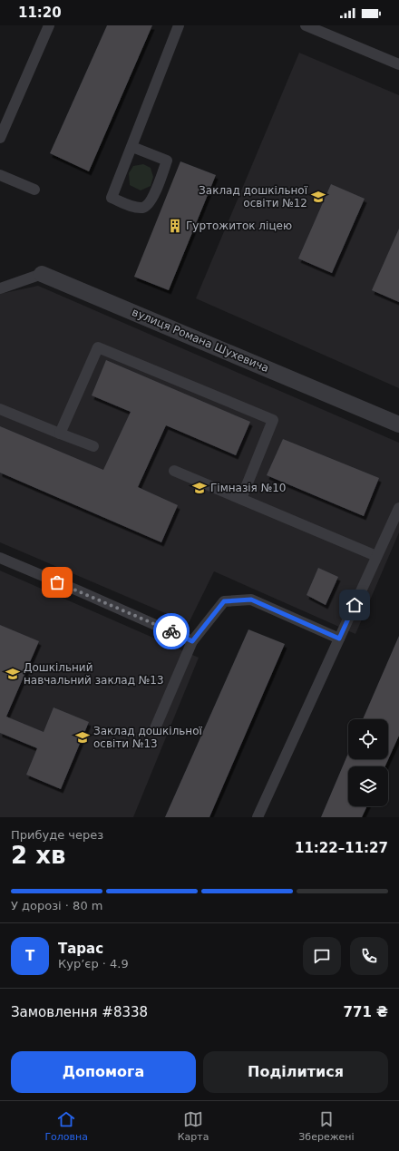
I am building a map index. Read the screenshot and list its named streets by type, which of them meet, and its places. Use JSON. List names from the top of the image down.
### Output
{
  "streets": {
    "street": ["вулиця Романа Шухевича"]
  },
  "places": {
    "school or university": [
      "Заклад дошкільної освіти №12",
      "Гімназія №10",
      "Дошкільний навчальний заклад №13",
      "Заклад дошкільної освіти №13"
    ],
    "building": ["Гуртожиток ліцею"]
  },
  "page": {
    "status": "11:20",
    "heading": ["2 хв", "Прибуде через", "11:22–11:27"],
    "panel": [
      "Тарас",
      "Кур’єр · 4.9",
      "Замовлення #8338",
      "771 ₴"
    ],
    "bar": "У дорозі · 80 m",
    "round": "Т",
    "buttons": ["Допомога", "Поділитися"],
    "tabs": ["Головна", "Карта", "Збережені"]
  }
}
